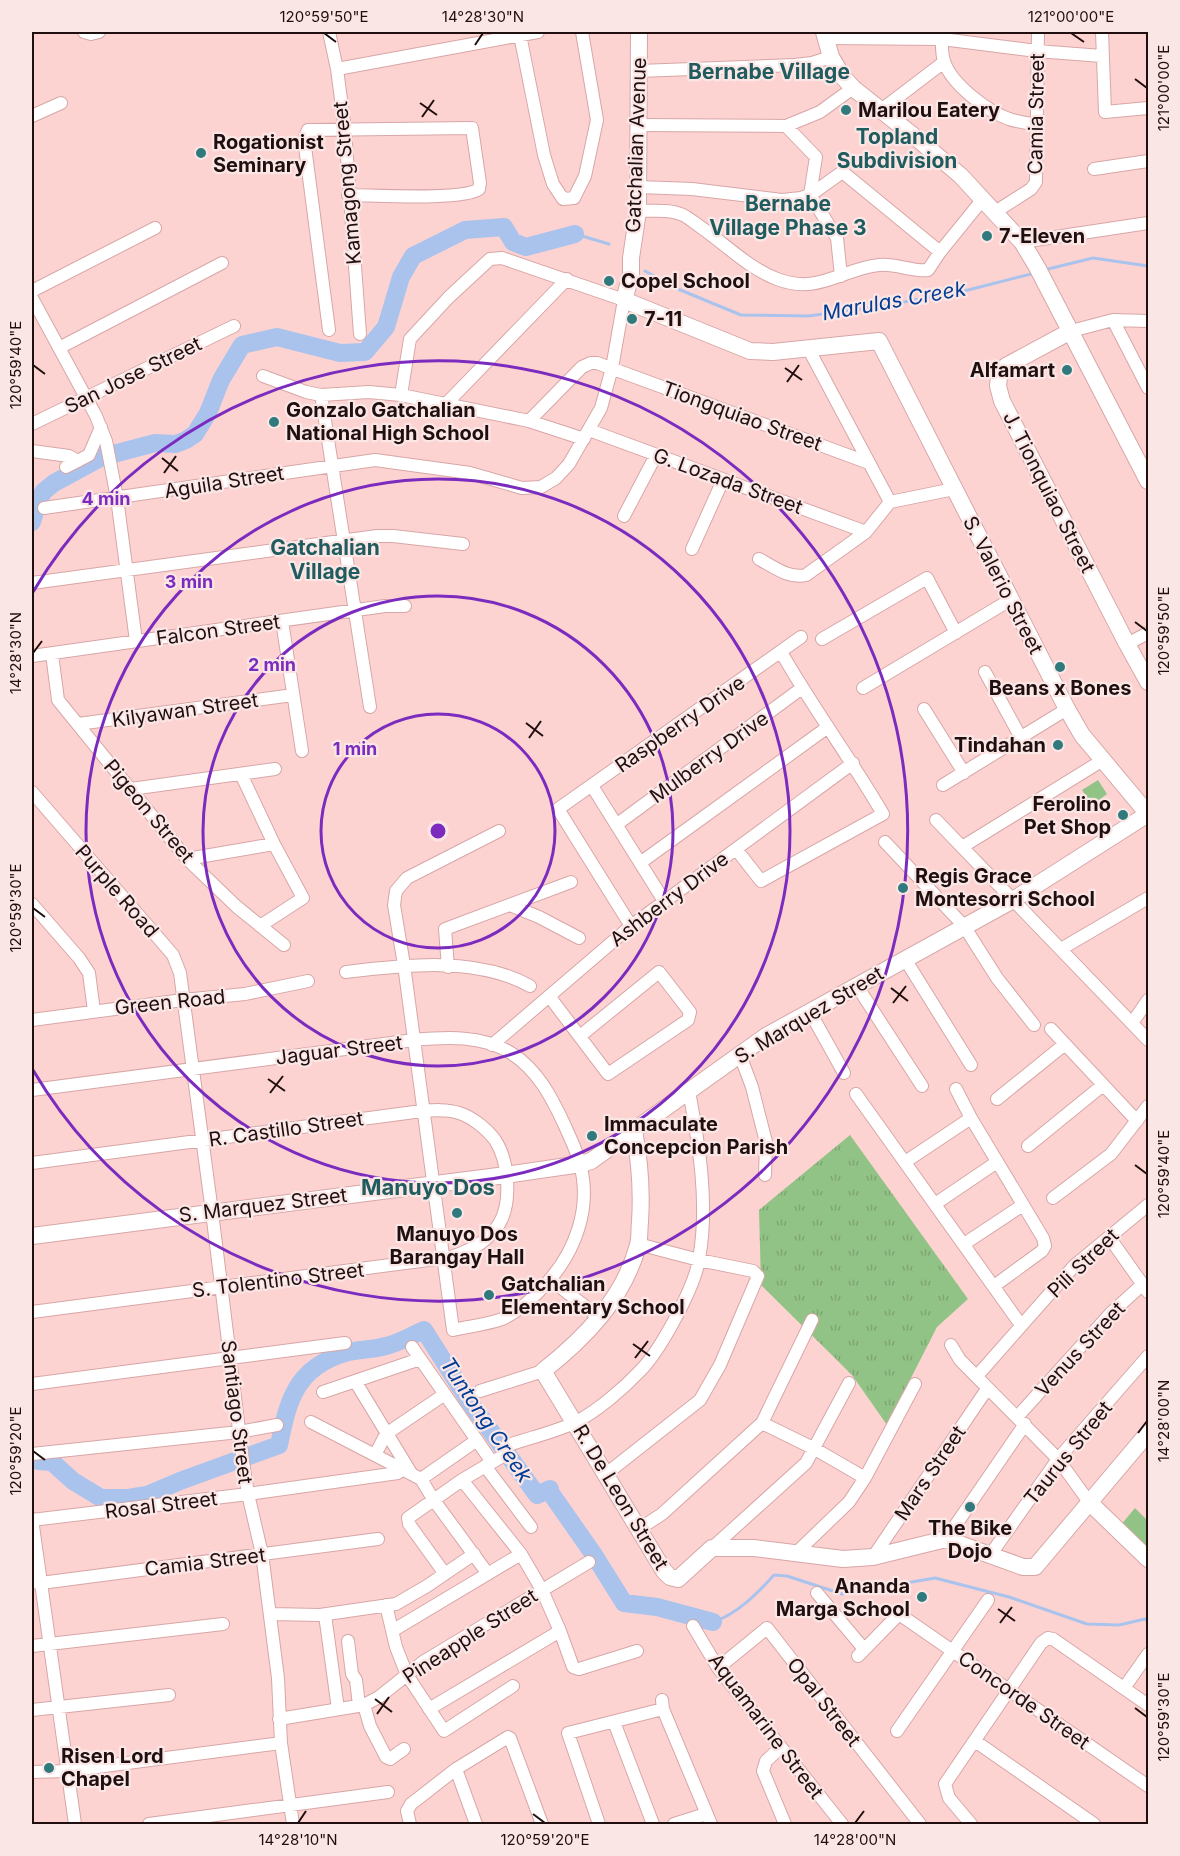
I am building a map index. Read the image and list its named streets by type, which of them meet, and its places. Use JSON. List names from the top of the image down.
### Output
{
  "streets": {
    "street": [
      "Camia Street",
      "Gatchalian Avenue",
      "Kamagong Street",
      "San Jose Street",
      "Tiongquiao Street",
      "G. Lozada Street",
      "Aguila Street",
      "J. Tionquiao Street",
      "S. Valerio Street",
      "Falcon Street",
      "Kilyawan Street",
      "Raspberry Drive",
      "Mulberry Drive",
      "Pigeon Street",
      "Purple Road",
      "Ashberry Drive",
      "Green Road",
      "S. Marquez Street",
      "Jaguar Street",
      "R. Castillo Street",
      "Pili Street",
      "S. Tolentino Street",
      "Venus Street",
      "Santiago Street",
      "Taurus Street",
      "Mars Street",
      "R. De Leon Street",
      "Rosal Street",
      "Pineapple Street",
      "Concorde Street",
      "Opal Street",
      "Aquamarine Street"
    ]
  },
  "crossings": [
    ["Camia Street", "Santiago Street"],
    ["Gatchalian Avenue", "Tiongquiao Street"],
    ["Gatchalian Avenue", "G. Lozada Street"],
    ["Gatchalian Avenue", "Aguila Street"],
    ["Tiongquiao Street", "G. Lozada Street"],
    ["S. Valerio Street", "S. Marquez Street"],
    ["Falcon Street", "Pigeon Street"],
    ["Kilyawan Street", "Pigeon Street"],
    ["Raspberry Drive", "Ashberry Drive"],
    ["Purple Road", "Green Road"],
    ["Purple Road", "Santiago Street"],
    ["Ashberry Drive", "Jaguar Street"],
    ["Green Road", "Santiago Street"],
    ["S. Marquez Street", "Jaguar Street"],
    ["S. Marquez Street", "R. Castillo Street"],
    ["S. Marquez Street", "S. Tolentino Street"],
    ["S. Marquez Street", "Santiago Street"],
    ["Jaguar Street", "S. Tolentino Street"],
    ["Jaguar Street", "Santiago Street"],
    ["R. Castillo Street", "S. Tolentino Street"],
    ["R. Castillo Street", "Santiago Street"],
    ["S. Tolentino Street", "Santiago Street"],
    ["Santiago Street", "Rosal Street"],
    ["Santiago Street", "Pineapple Street"],
    ["Opal Street", "Aquamarine Street"]
  ],
  "districts": [
    "Bernabe Village",
    "Topland Subdivision",
    "Bernabe Village Phase 3",
    "Gatchalian Village",
    "Manuyo Dos"
  ],
  "water": ["Marulas Creek", "Tuntong Creek"],
  "places": [
    "Marilou Eatery",
    "Rogationist Seminary",
    "7-Eleven",
    "Copel School",
    "7-11",
    "Alfamart",
    "Gonzalo Gatchalian National High School",
    "Beans x Bones",
    "Tindahan",
    "Ferolino Pet Shop",
    "Regis Grace Montesorri School",
    "Immaculate Concepcion Parish",
    "Manuyo Dos Barangay Hall",
    "Gatchalian Elementary School",
    "The Bike Dojo",
    "Ananda Marga School",
    "Risen Lord Chapel"
  ],
  "coordinates": [
    "120°59'50\"E",
    "14°28'30\"N",
    "121°00'00\"E",
    "120°59'40\"E",
    "120°59'30\"E",
    "14°28'00\"N",
    "120°59'20\"E",
    "14°28'10\"N"
  ],
  "rings": [
    "4 min",
    "3 min",
    "2 min",
    "1 min"
  ]
}
